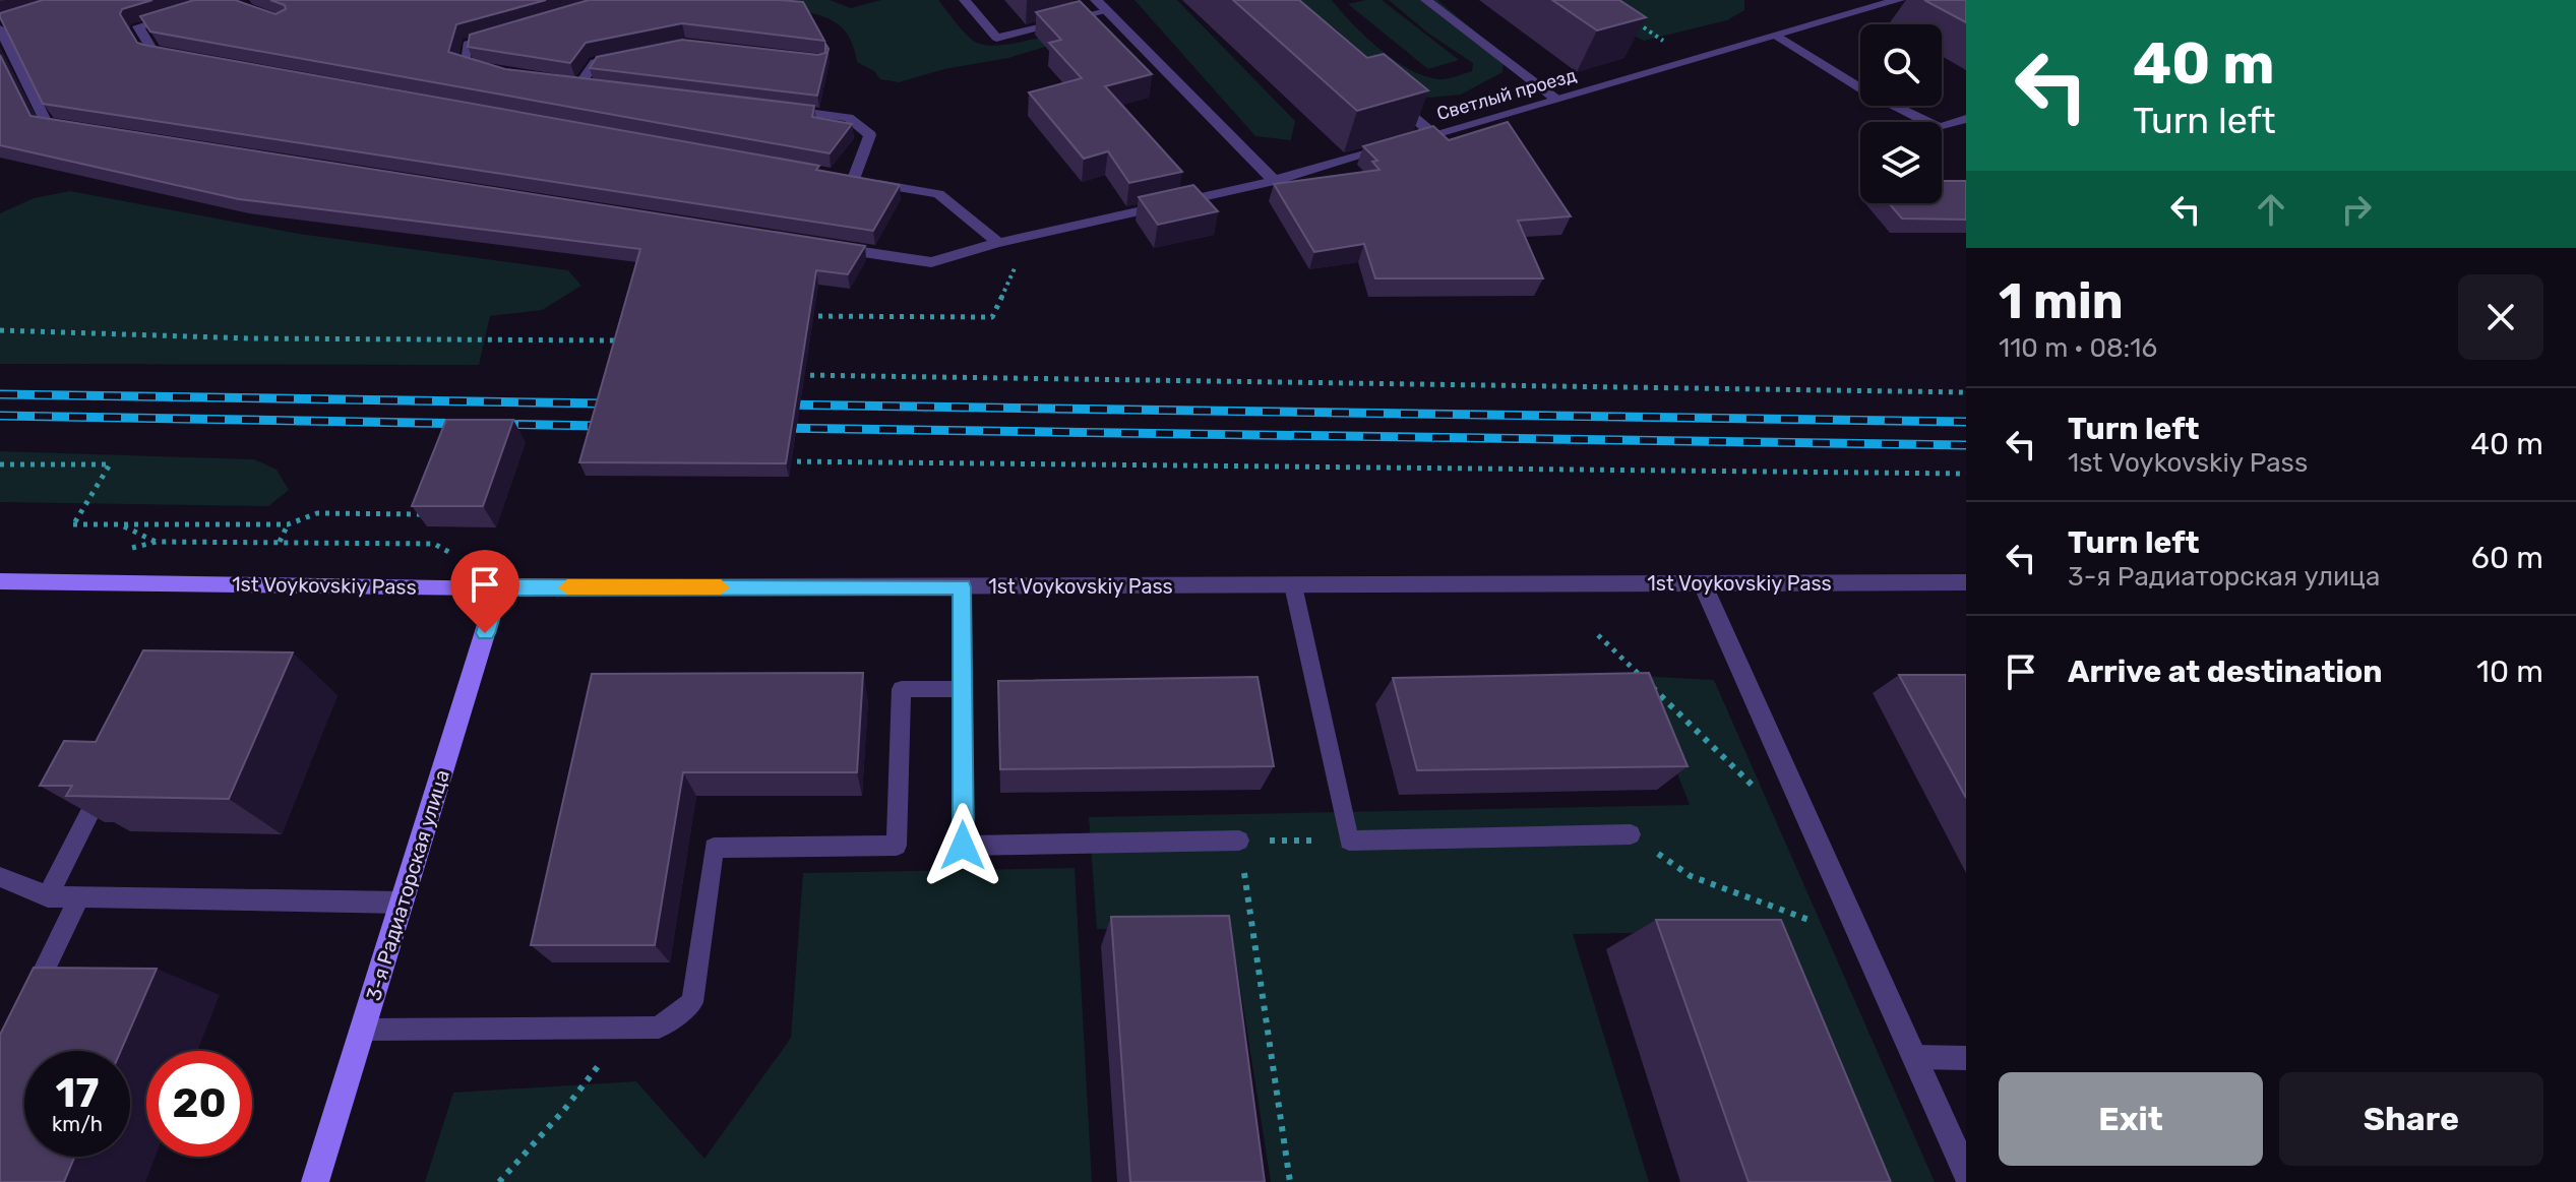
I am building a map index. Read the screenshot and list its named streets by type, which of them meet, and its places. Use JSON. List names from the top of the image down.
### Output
{
  "streets": {
    "street": ["Светлый проезд", "1st Voykovskiy Pass", "3-я Радиаторская улица"]
  },
  "crossings": [
    ["1st Voykovskiy Pass", "3-я Радиаторская улица"]
  ],
  "page": {
    "turn": ["40 m", "Turn left"],
    "heading": ["1 min", "110 m · 08:16"],
    "list": [
      {
        "name": "Turn left",
        "note": "1st Voykovskiy Pass",
        "value": "40 m"
      },
      {
        "name": "Turn left",
        "note": "3-я Радиаторская улица",
        "value": "60 m"
      },
      {
        "name": "Arrive at destination",
        "value": "10 m"
      }
    ],
    "speed": "17 km/h",
    "limit": "20",
    "buttons": ["Exit", "Share"]
  }
}
